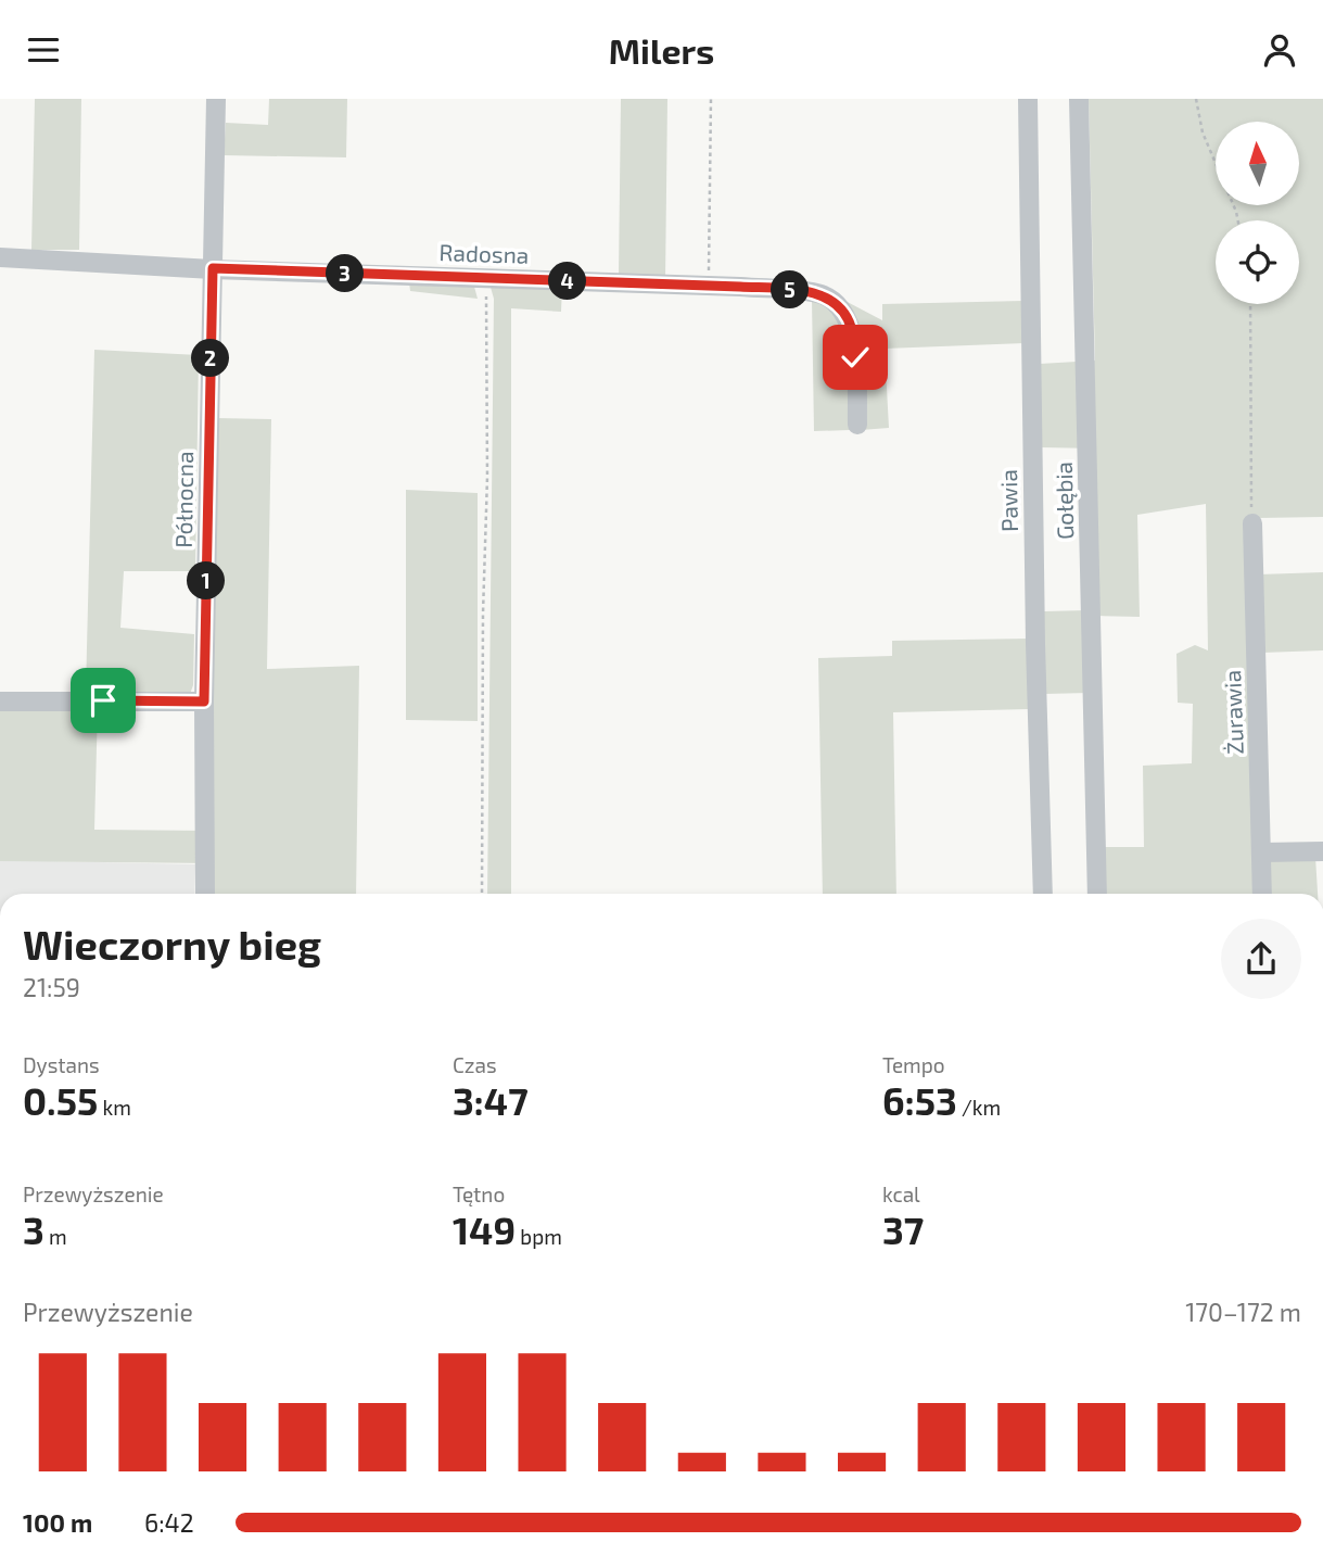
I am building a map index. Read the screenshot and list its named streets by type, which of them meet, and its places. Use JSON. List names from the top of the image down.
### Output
{
  "streets": {
    "street": [
      "Radosna",
      "Północna",
      "Pawia",
      "Gołębia",
      "Żurawia"
    ]
  },
  "crossings": [
    ["Radosna", "Północna"]
  ],
  "north": "top",
  "page": {
    "header": "Milers",
    "pins": [
      "3",
      "4",
      "5",
      "2",
      "1"
    ],
    "heading": ["Wieczorny bieg", "21:59"],
    "stats": [
      ["Dystans", "0.55 km"],
      ["Czas", "3:47"],
      ["Tempo", "6:53 /km"],
      ["Przewyższenie", "3 m"],
      ["Tętno", "149 bpm"],
      ["kcal", "37"]
    ],
    "chart": ["Przewyższenie", "170–172 m"],
    "list": [
      {
        "name": "100 m",
        "note": "6:42"
      }
    ]
  }
}
